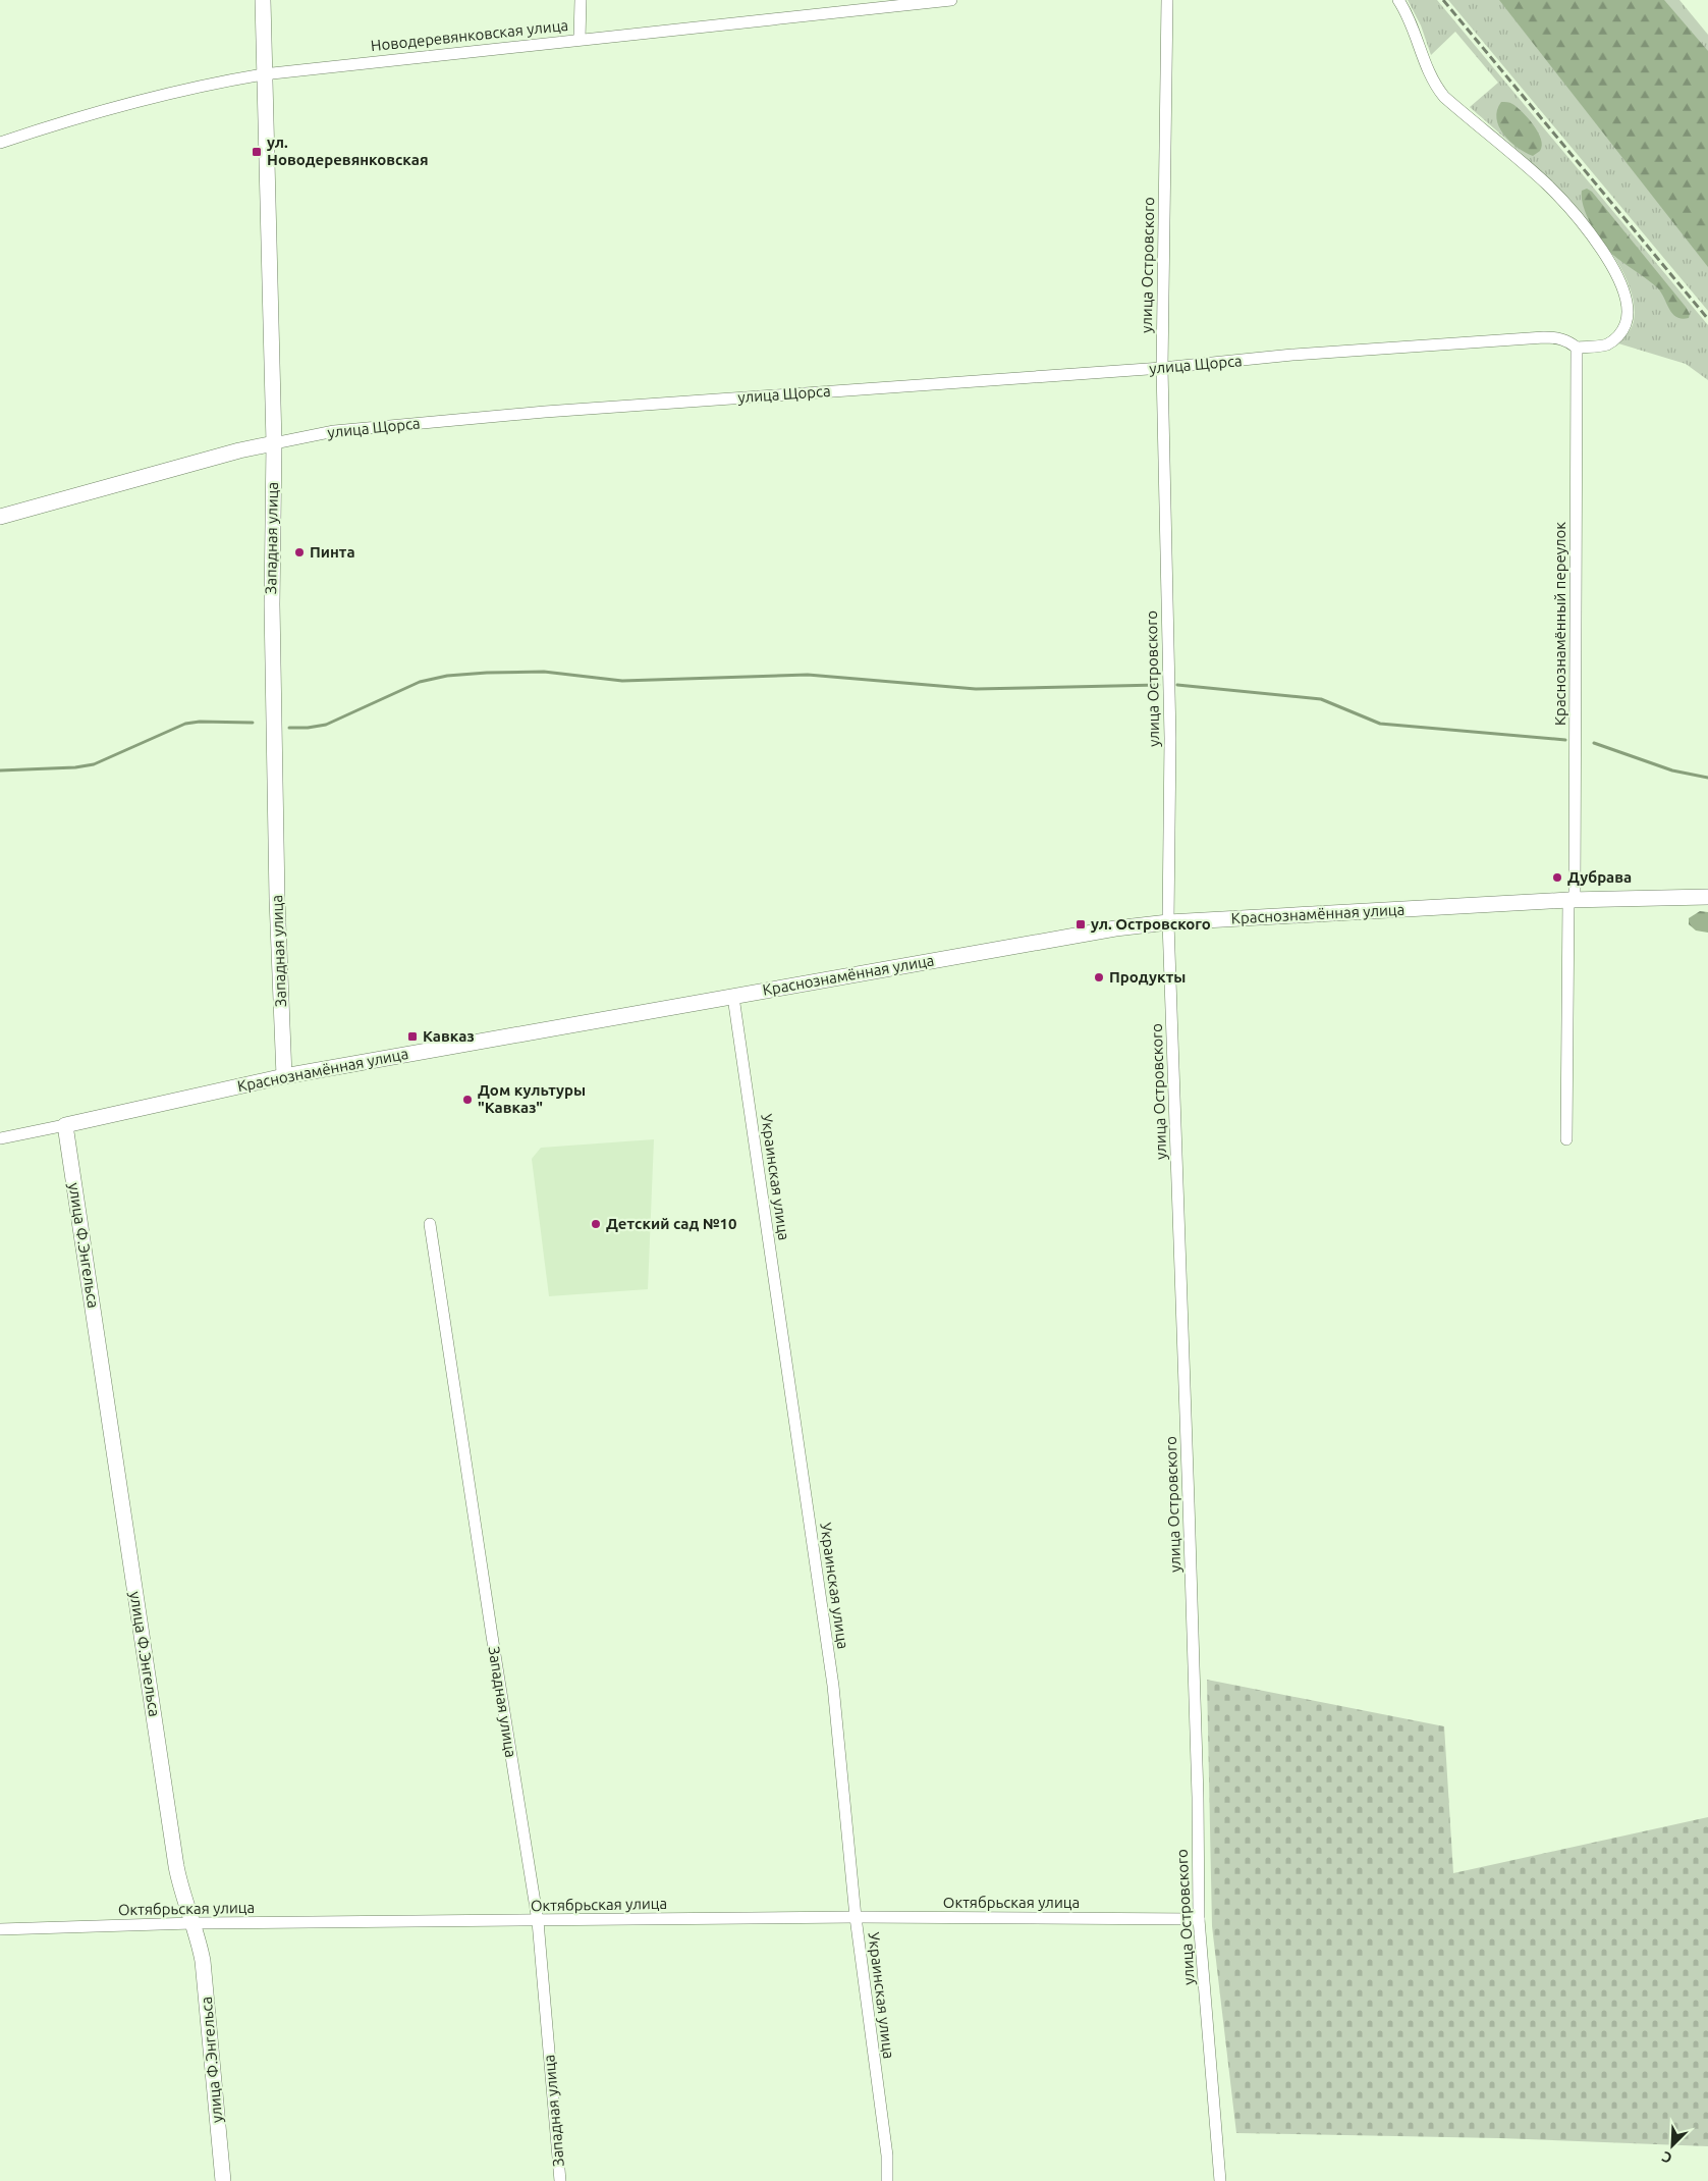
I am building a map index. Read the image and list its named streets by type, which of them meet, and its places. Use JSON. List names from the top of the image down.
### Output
{
  "streets": {
    "main road": [
      "улица Щорса",
      "Западная улица",
      "Краснознамённая улица",
      "улица Ф.Энгельса"
    ],
    "street": [
      "Новодеревянковская улица",
      "улица Островского",
      "Краснознамённый переулок",
      "Украинская улица",
      "Октябрьская улица"
    ]
  },
  "crossings": [
    ["Новодеревянковская улица", "Западная улица"],
    ["улица Островского", "улица Щорса"],
    ["улица Островского", "Краснознамённая улица"],
    ["улица Островского", "Октябрьская улица"],
    ["улица Щорса", "Западная улица"],
    ["улица Щорса", "Краснознамённый переулок"],
    ["Западная улица", "Краснознамённая улица"],
    ["Западная улица", "Октябрьская улица"],
    ["Краснознамённый переулок", "Краснознамённая улица"],
    ["Краснознамённая улица", "Украинская улица"],
    ["Краснознамённая улица", "улица Ф.Энгельса"],
    ["Украинская улица", "Октябрьская улица"],
    ["улица Ф.Энгельса", "Октябрьская улица"]
  ],
  "places": {
    "transit": ["ул. Новодеревянковская", "ул. Островского", "Кавказ"],
    "other": [
      "Пинта",
      "Дубрава",
      "Продукты",
      "Дом культуры \"Кавказ\"",
      "Детский сад №10"
    ]
  },
  "north": "bottom left"
}
